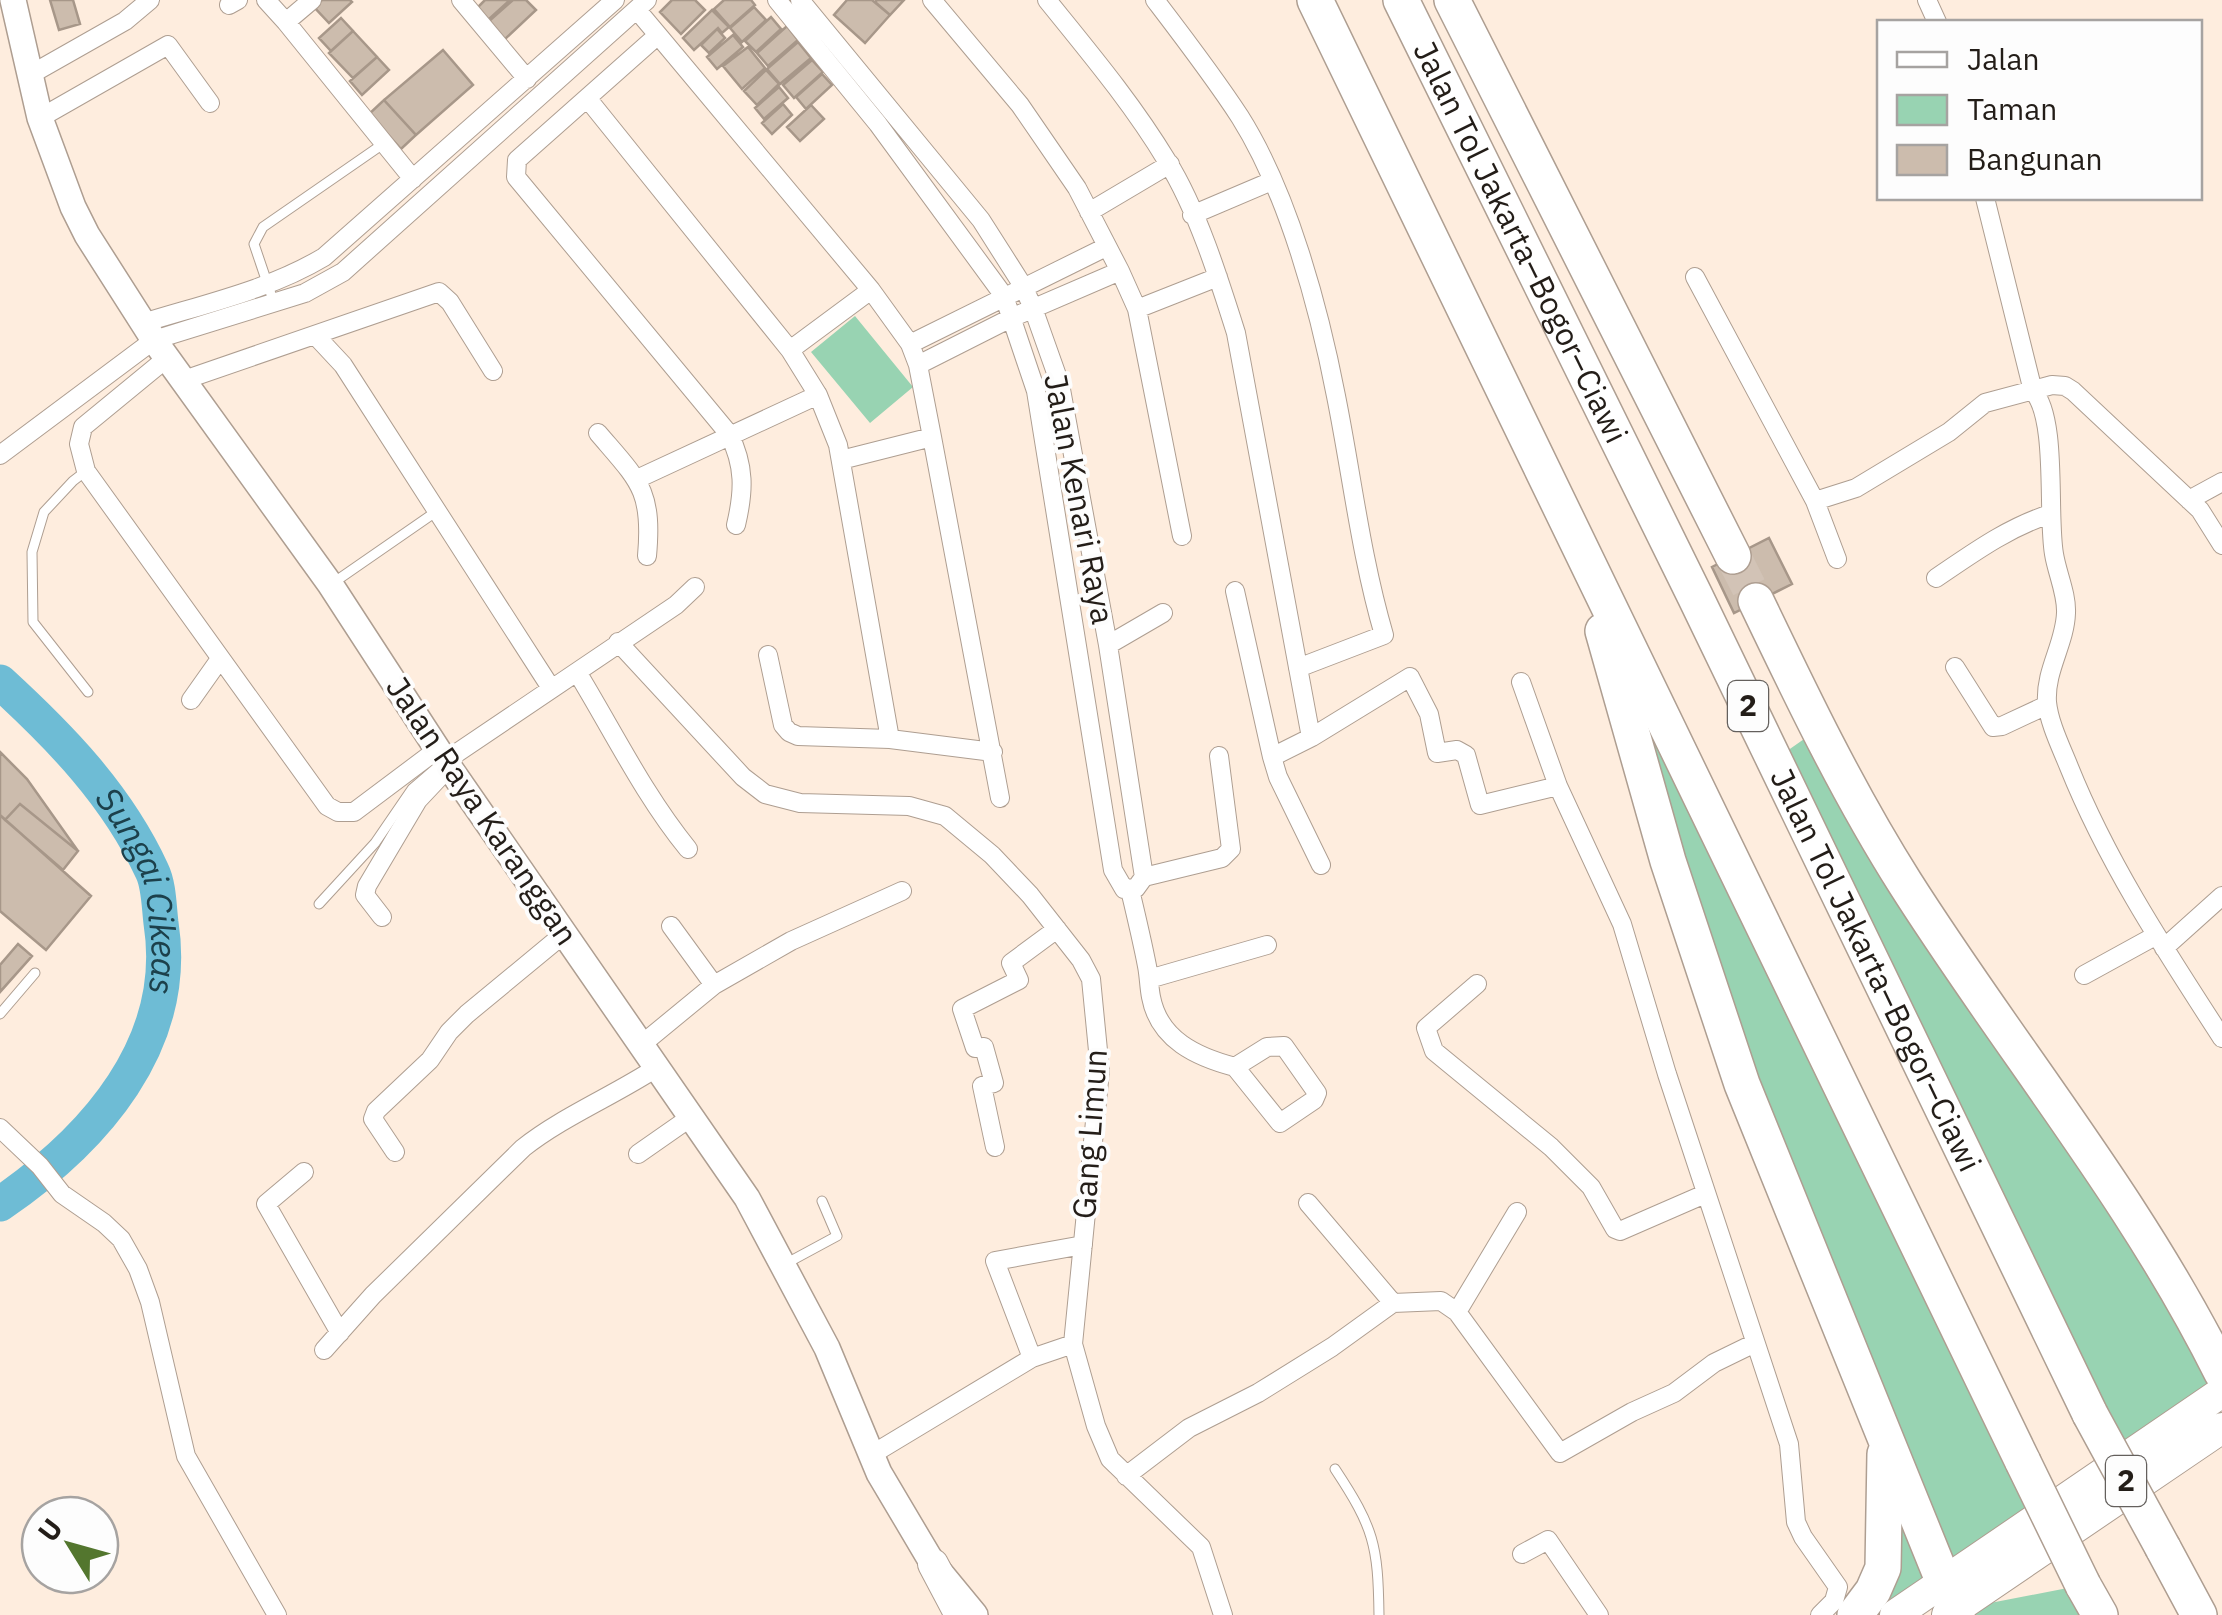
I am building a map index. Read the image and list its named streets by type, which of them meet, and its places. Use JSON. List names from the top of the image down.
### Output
{
  "streets": {
    "highway": ["Jalan Tol Jakarta–Bogor–Ciawi", "2"],
    "street": ["Jalan Kenari Raya", "Jalan Raya Karanggan", "Gang Limun"]
  },
  "water": ["Sungai Cikeas"],
  "legend": ["Jalan", "Taman", "Bangunan"],
  "north": "top left"
}
